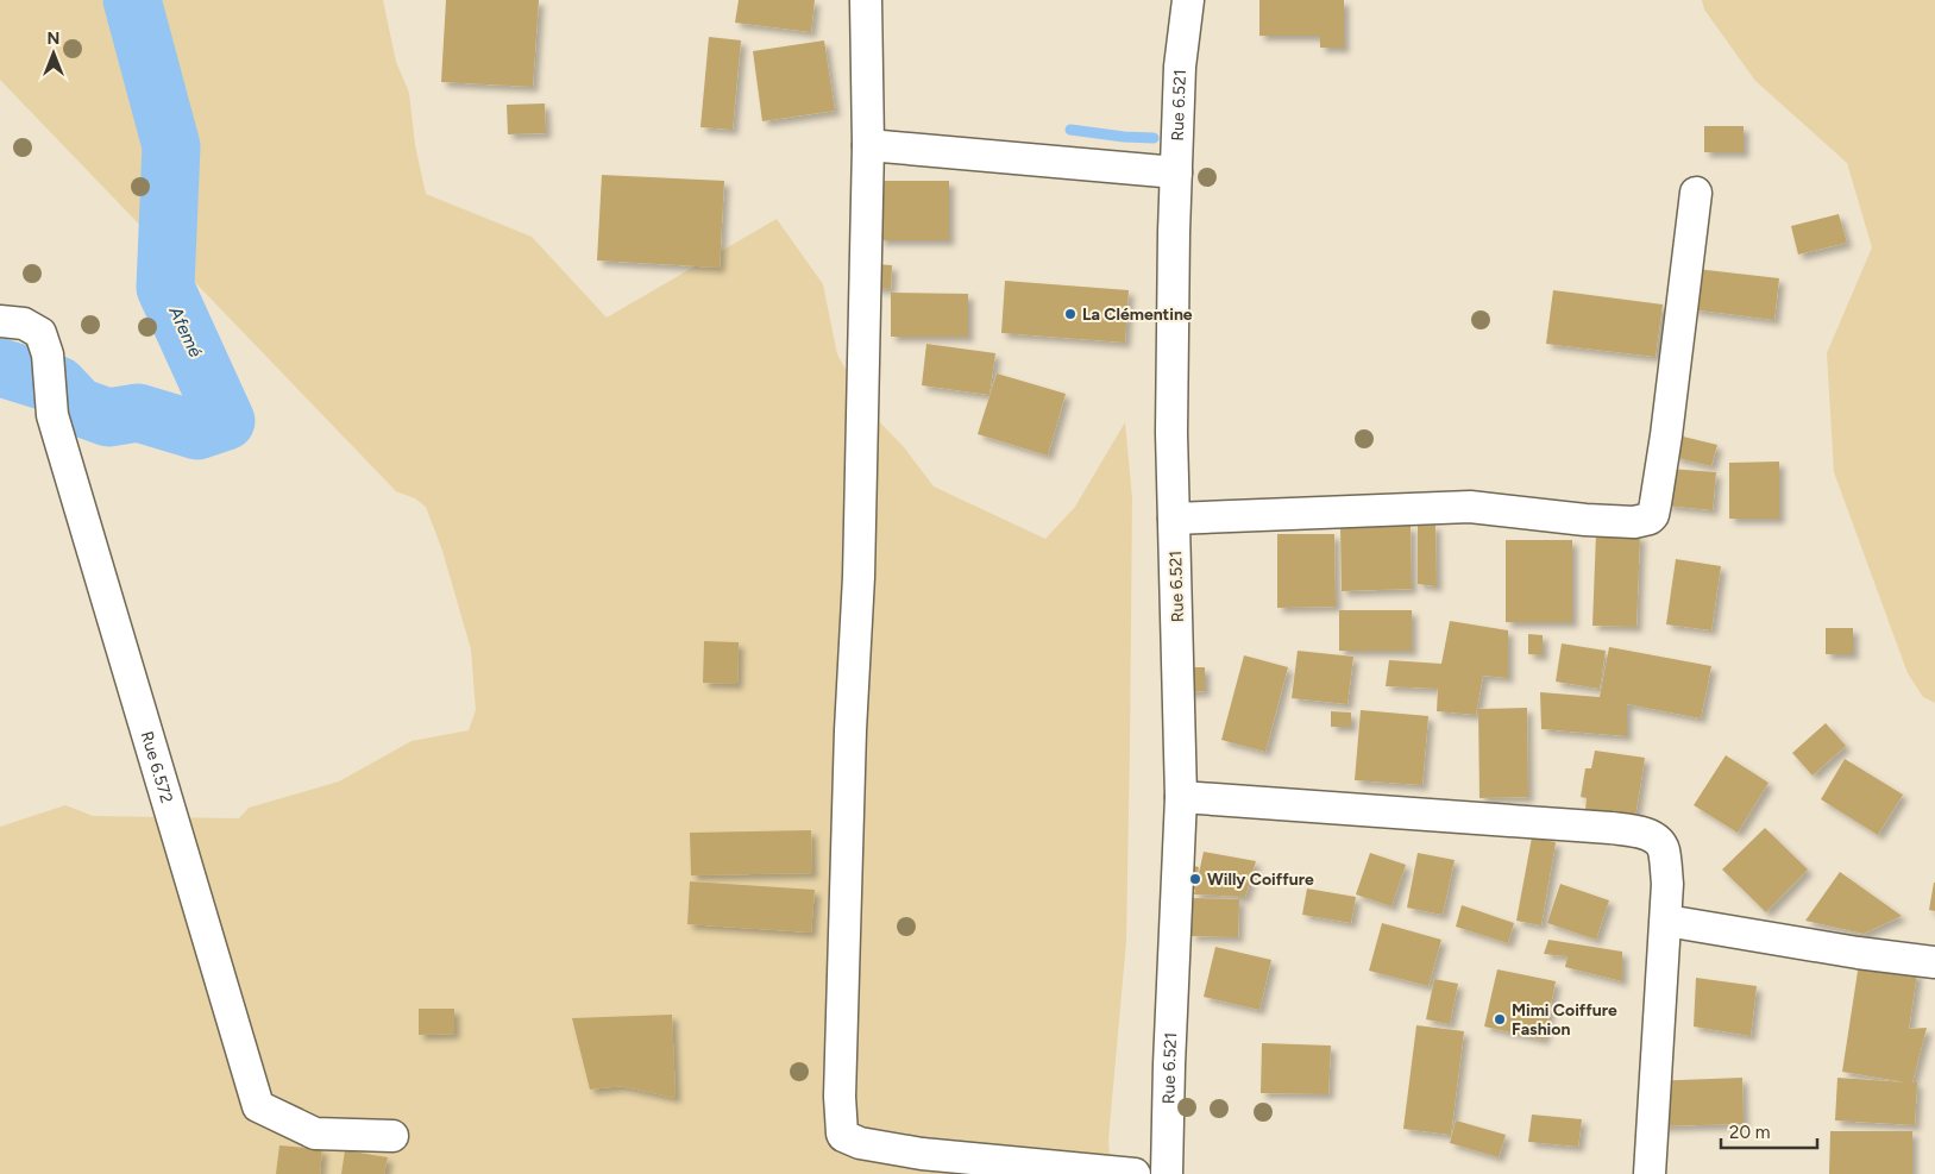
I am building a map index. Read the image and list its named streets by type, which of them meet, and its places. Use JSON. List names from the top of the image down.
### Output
{
  "streets": {
    "street": ["Rue 6.521", "Rue 6.572"]
  },
  "water": ["Afemé"],
  "places": ["La Clémentine", "Willy Coiffure", "Mimi Coiffure Fashion"],
  "scale_bar": "20 m",
  "north": "top"
}
